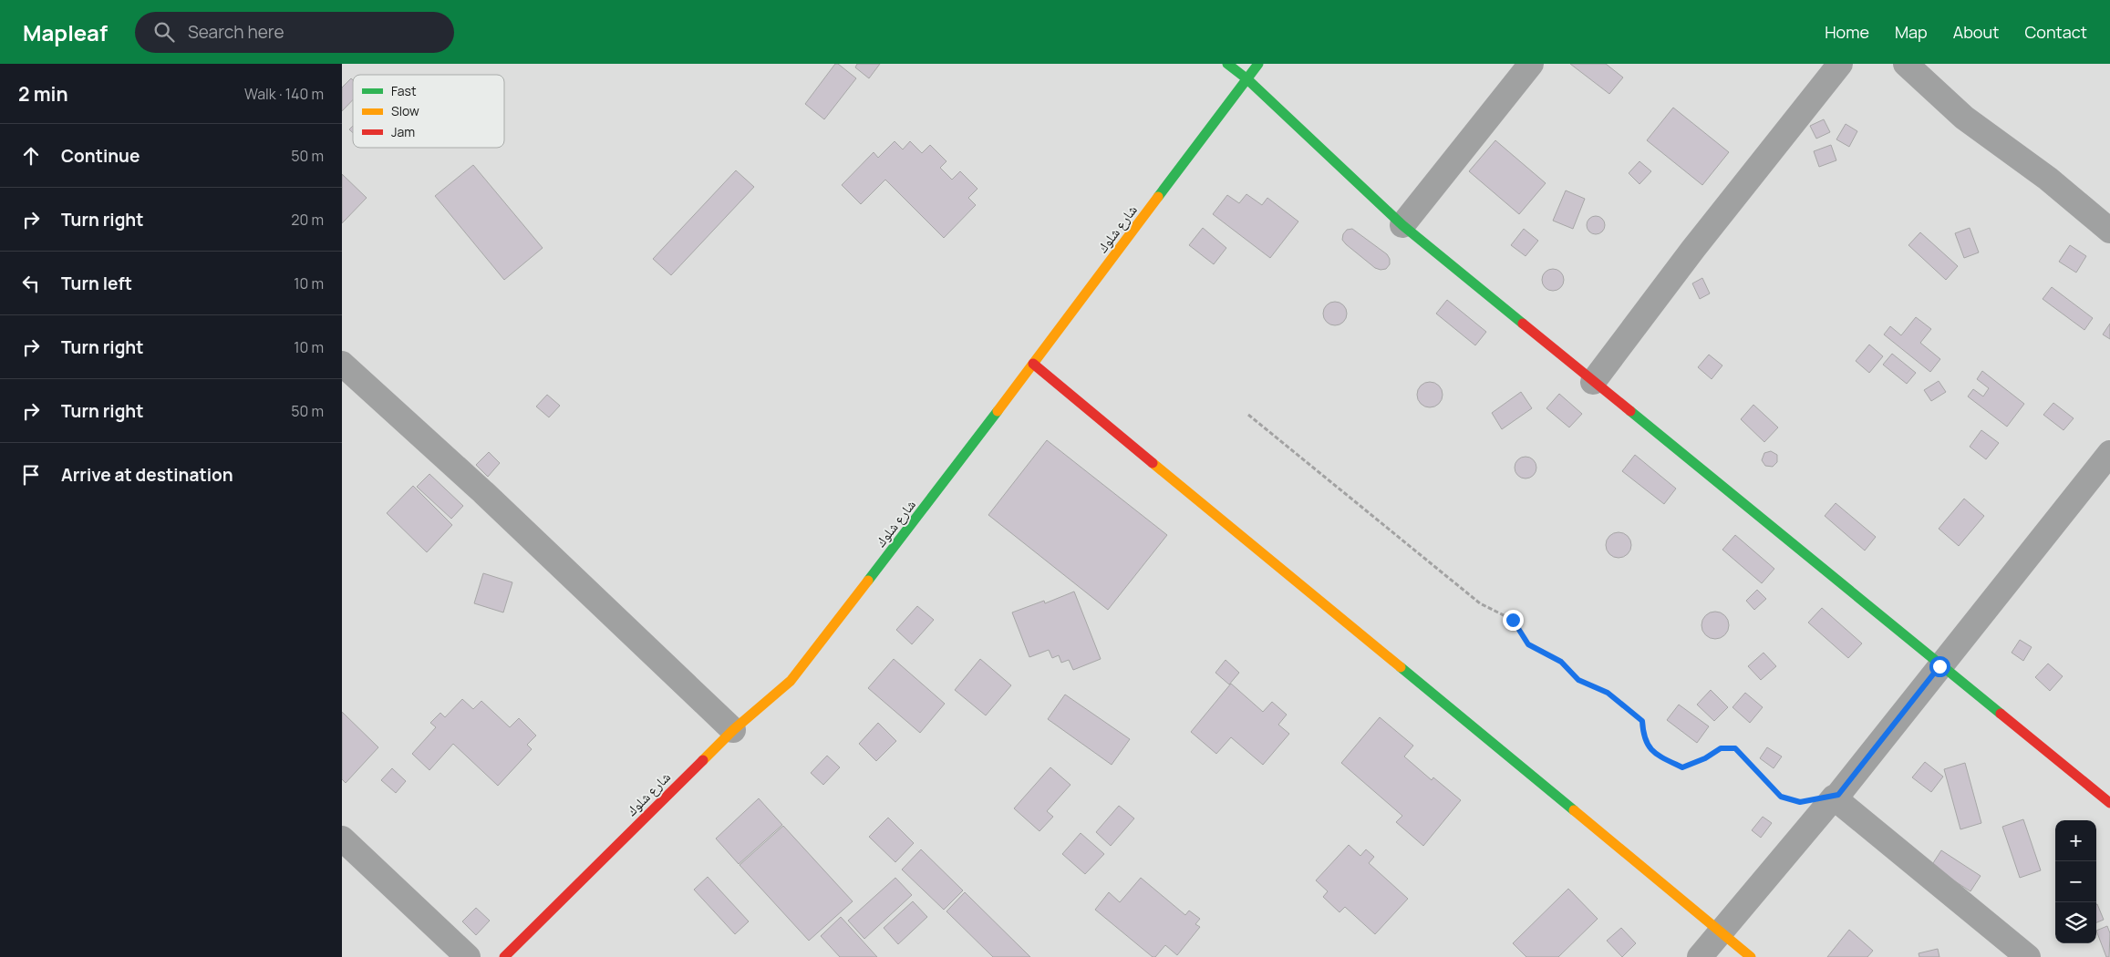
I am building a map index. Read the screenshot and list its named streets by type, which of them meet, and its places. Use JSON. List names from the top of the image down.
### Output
{
  "streets": {
    "street": ["شارع شلوك"]
  },
  "legend": ["Fast", "Slow", "Jam"],
  "page": {
    "header": "Mapleaf",
    "search": "Search here",
    "nav": [
      "Home",
      "Map",
      "About",
      "Contact"
    ],
    "heading": ["2 min", "Walk · 140 m"],
    "list": [
      ["Continue", "50 m"],
      ["Turn right", "20 m"],
      ["Turn left", "10 m"],
      ["Turn right", "10 m"],
      ["Turn right", "50 m"],
      "Arrive at destination"
    ],
    "map_buttons": ["+", "−"]
  }
}
